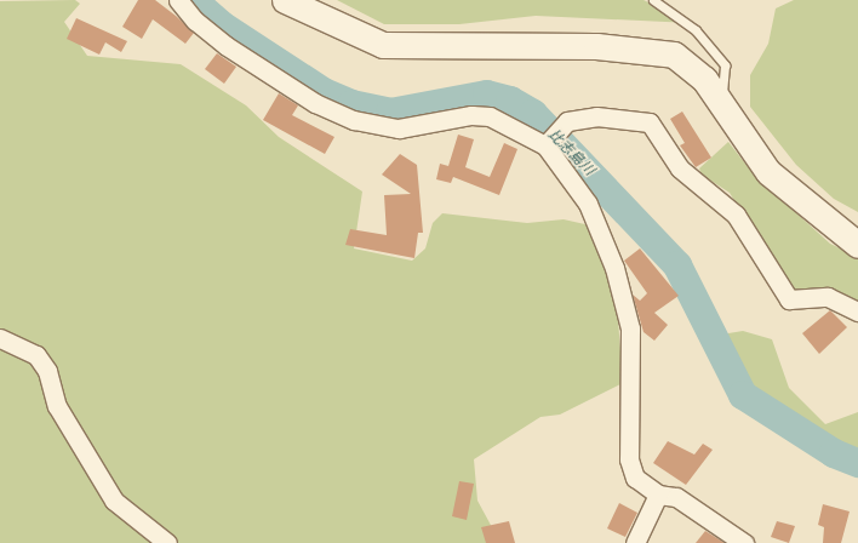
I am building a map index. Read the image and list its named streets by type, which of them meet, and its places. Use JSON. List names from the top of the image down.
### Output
{
  "water": ["比志島川"]
}
